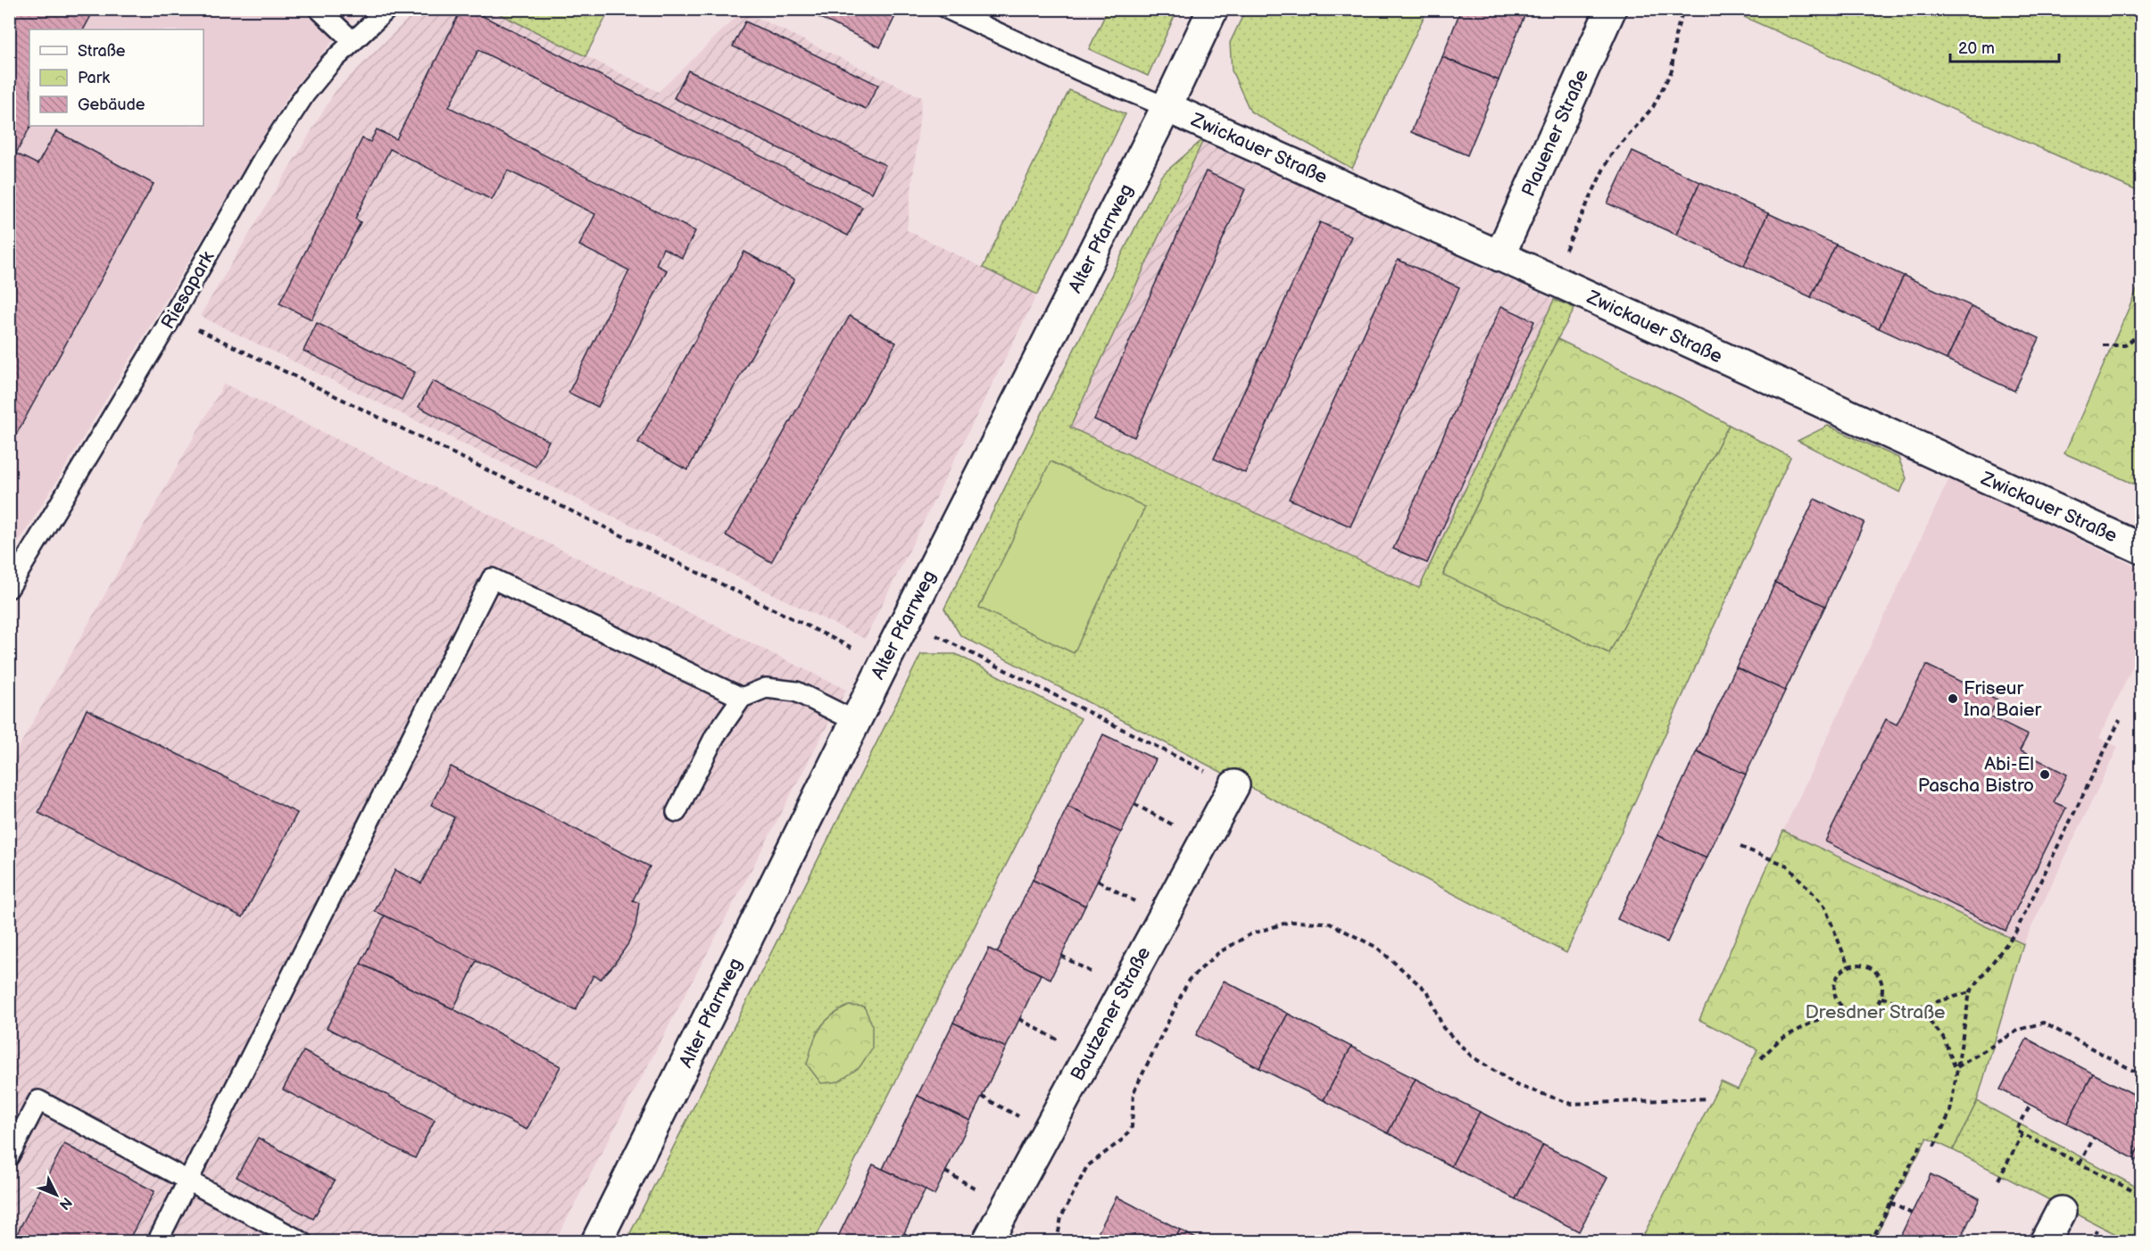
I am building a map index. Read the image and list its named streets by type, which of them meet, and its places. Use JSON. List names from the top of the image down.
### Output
{
  "streets": {
    "street": [
      "Plauener Straße",
      "Zwickauer Straße",
      "Alter Pfarrweg",
      "Bautzener Straße"
    ],
    "lane": ["Riesapark"]
  },
  "crossings": [
    ["Plauener Straße", "Zwickauer Straße"],
    ["Zwickauer Straße", "Alter Pfarrweg"]
  ],
  "parks": ["Dresdner Straße"],
  "places": ["Friseur Ina Baier", "Abi-El Pascha Bistro"],
  "legend": ["Straße", "Park", "Gebäude"],
  "scale_bar": "20 m",
  "north": "bottom right"
}
